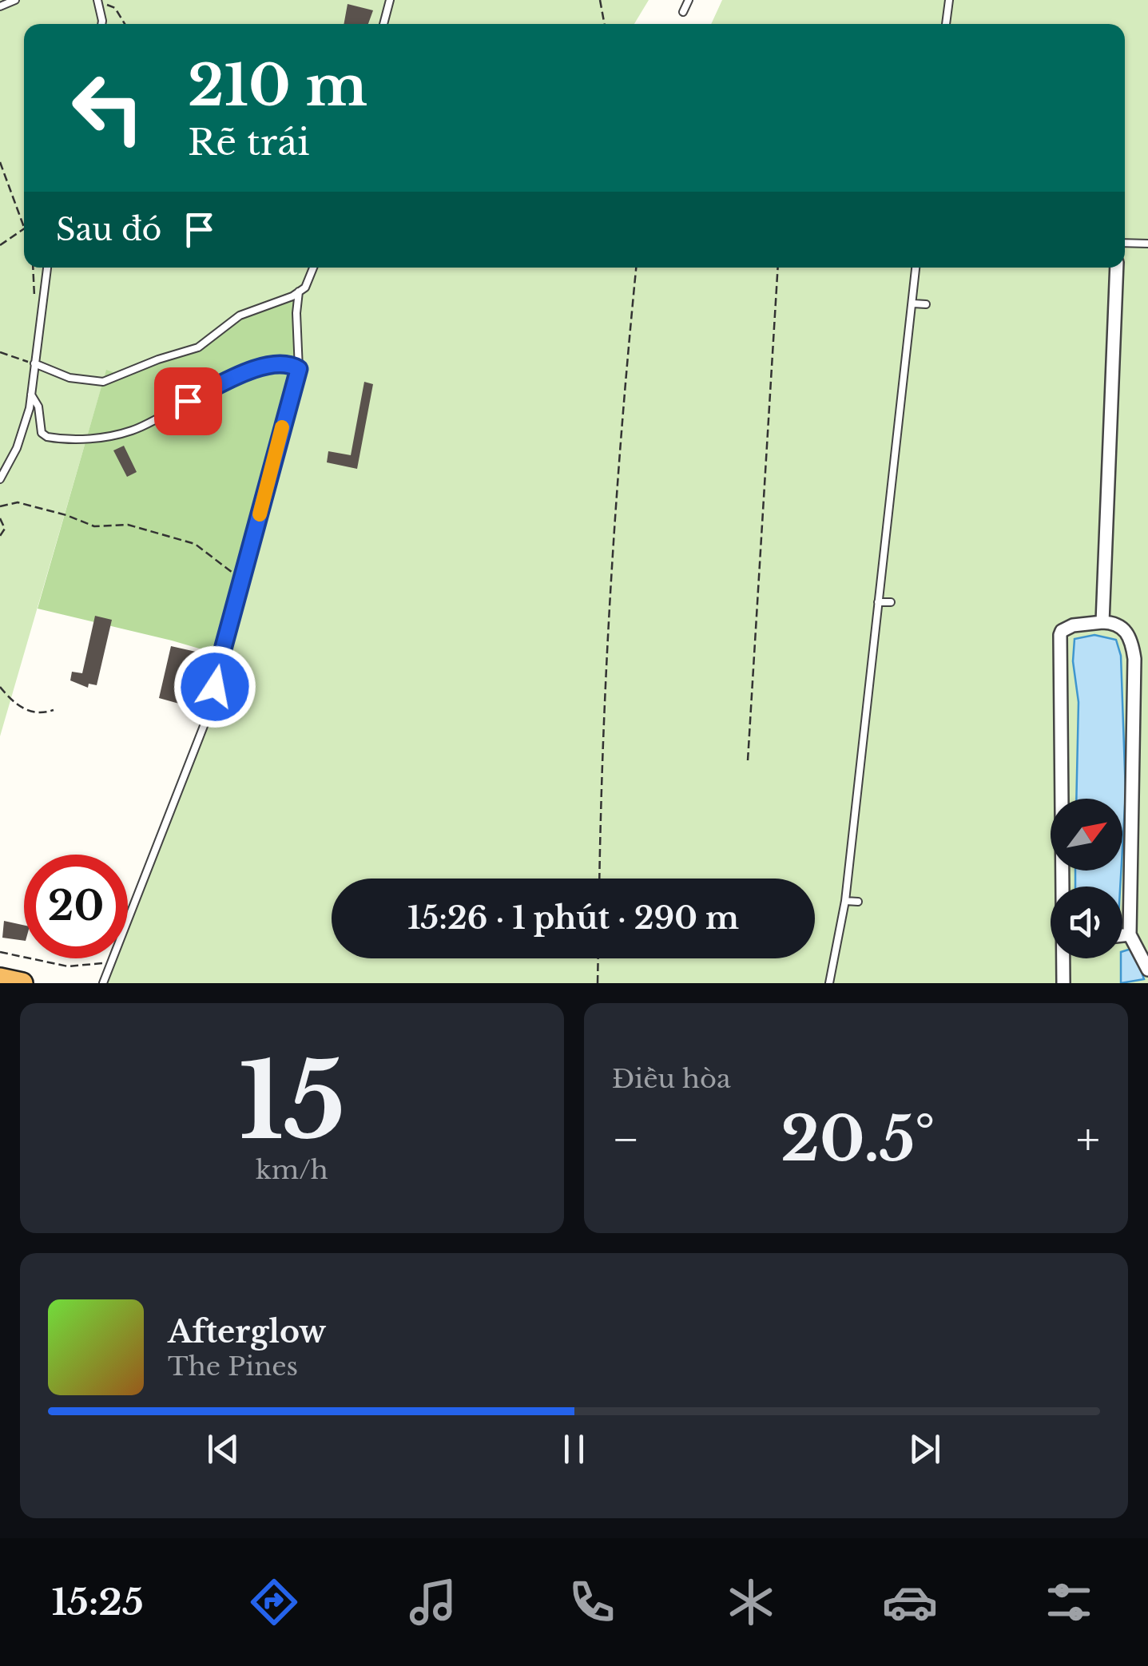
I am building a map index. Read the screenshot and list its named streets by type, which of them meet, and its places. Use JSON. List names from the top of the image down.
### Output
{
  "north": "top right",
  "page": {
    "turn": ["210 m", "Rẽ trái"],
    "then": "Sau đó",
    "limit": "20",
    "trip": "15:26 · 1 phút · 290 m",
    "tile": [
      ["15", "km/h"],
      "Điều hòa"
    ],
    "heat": ["−", "20.5°", "+"],
    "song": ["Afterglow", "The Pines"],
    "tabs": "15:25"
  }
}
